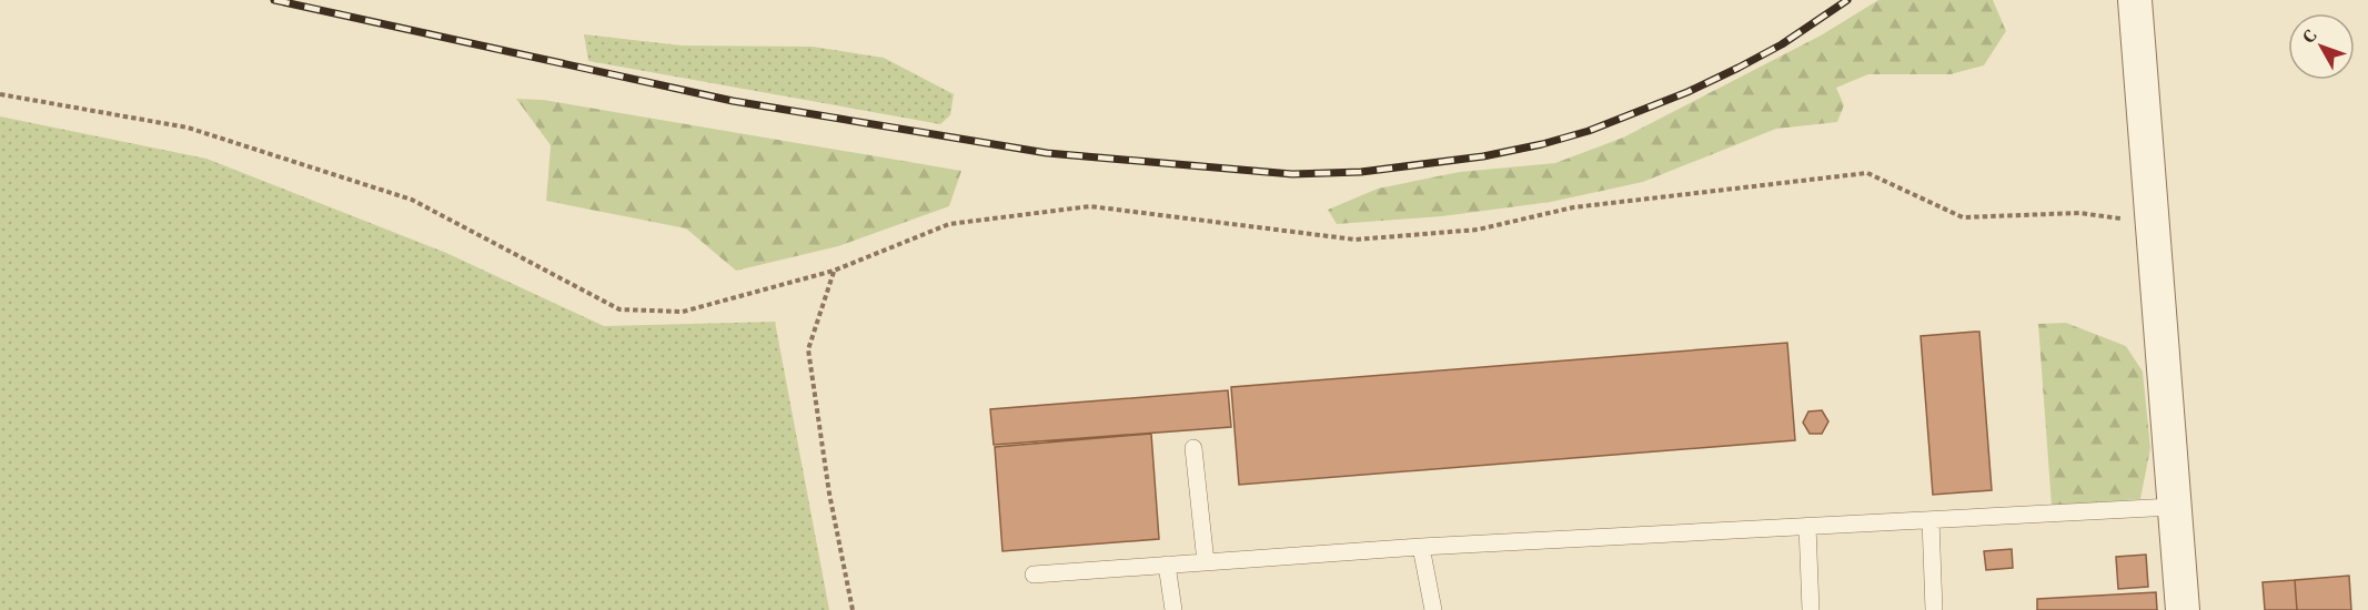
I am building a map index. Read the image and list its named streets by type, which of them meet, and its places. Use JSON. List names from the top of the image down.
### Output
{
  "north": "top left"
}
